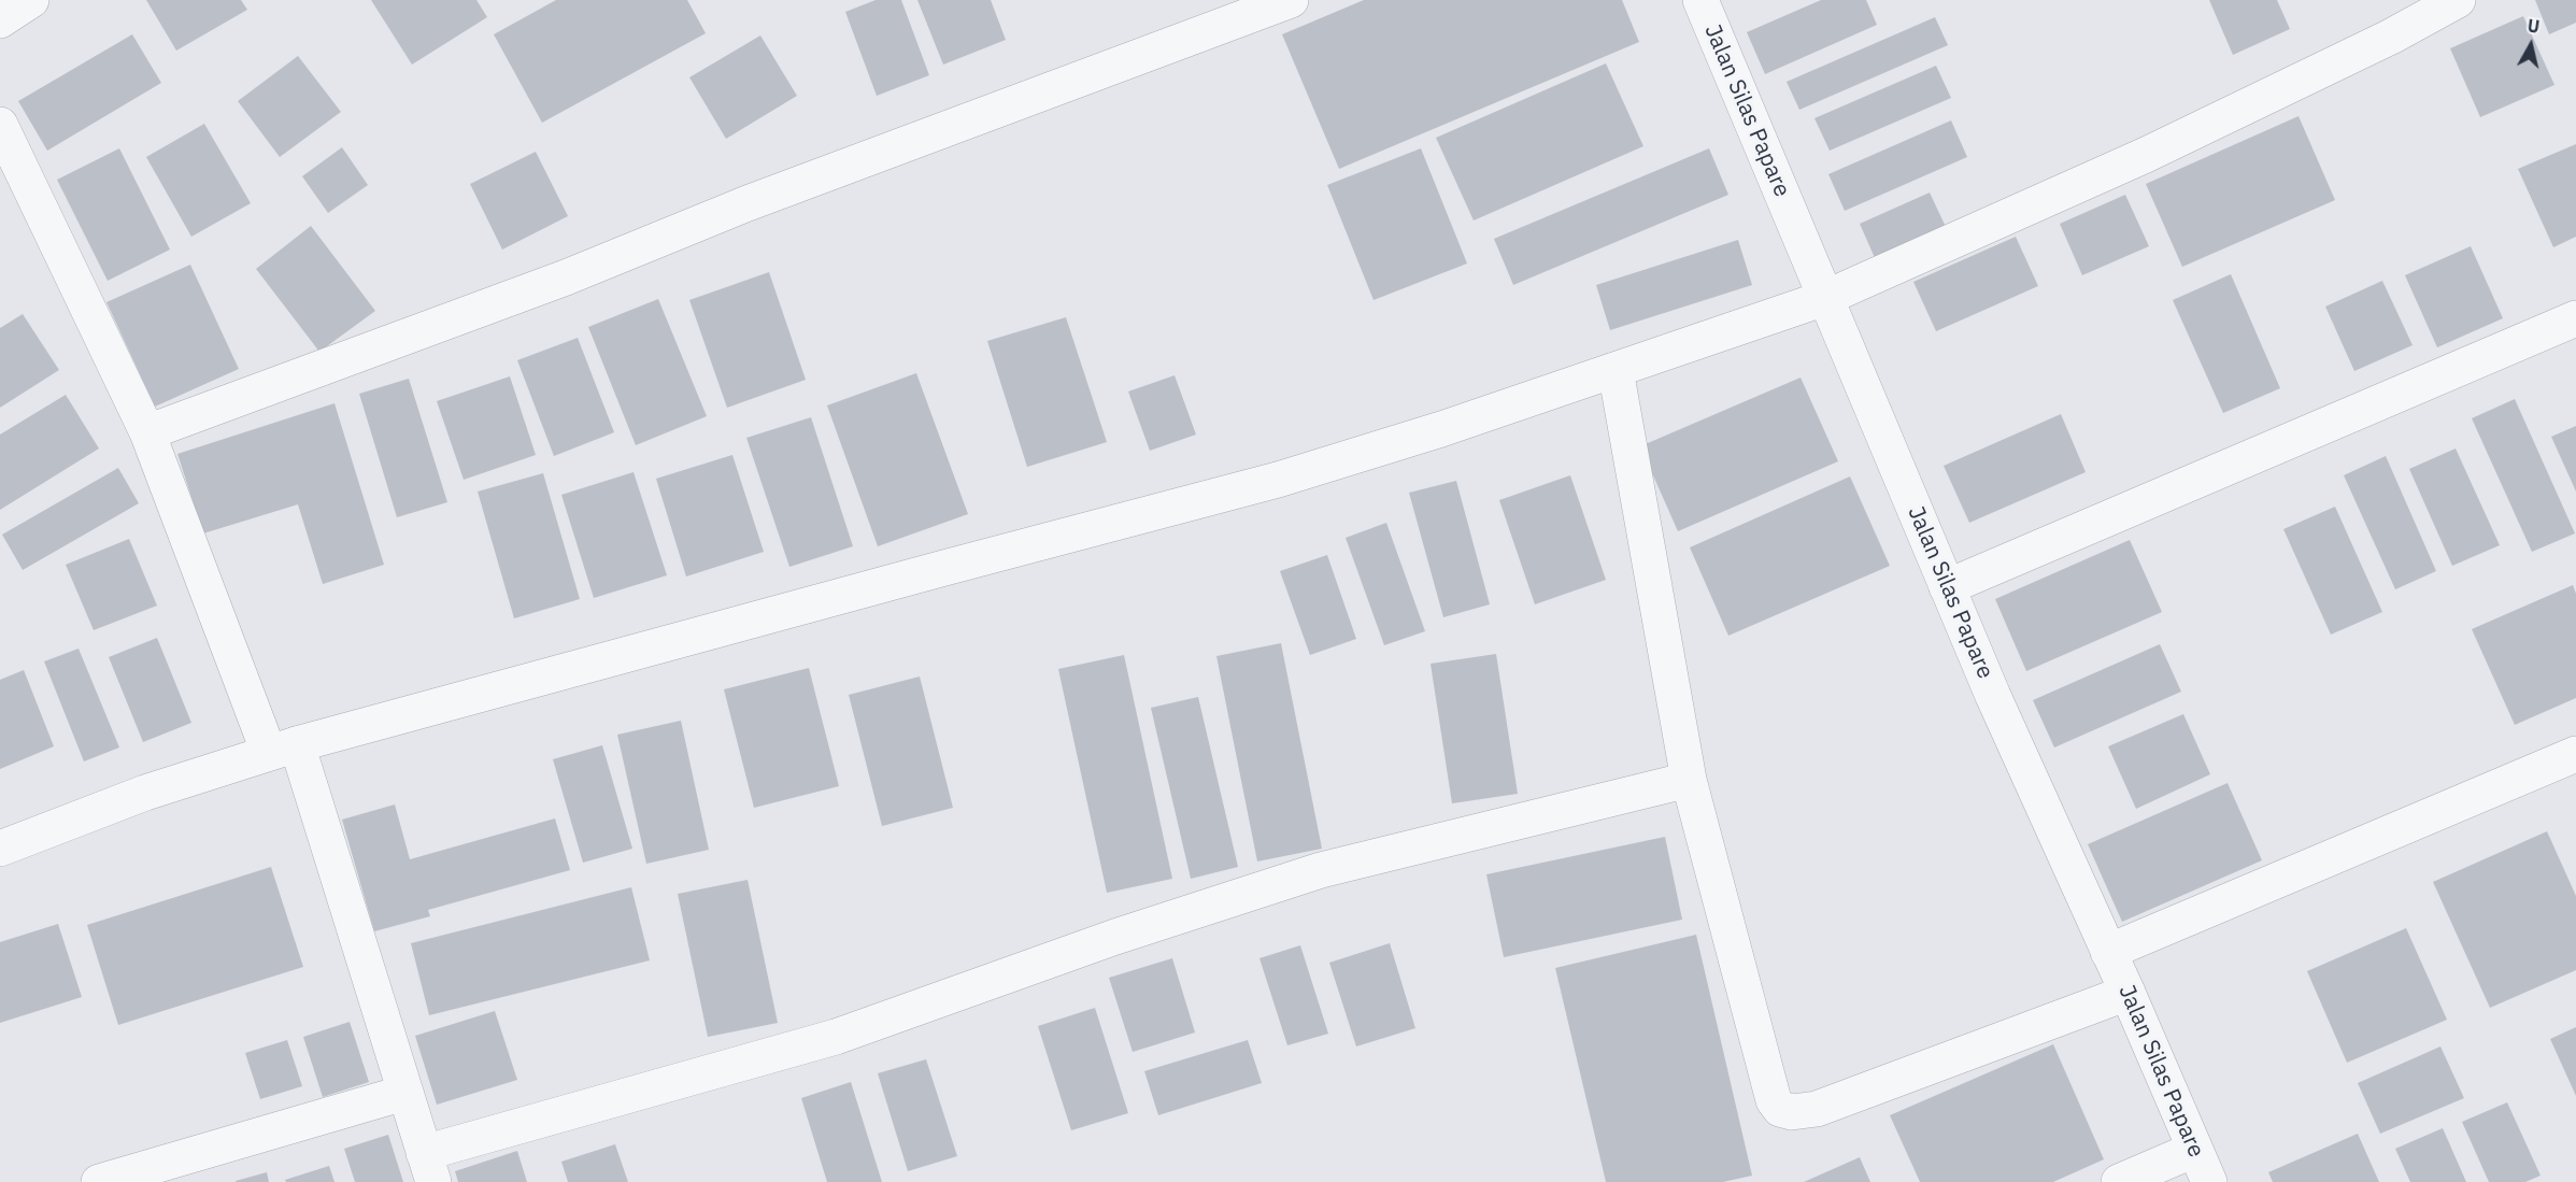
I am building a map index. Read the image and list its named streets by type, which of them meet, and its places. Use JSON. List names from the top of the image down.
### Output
{
  "streets": {
    "street": ["Jalan Silas Papare"]
  },
  "north": "top"
}
